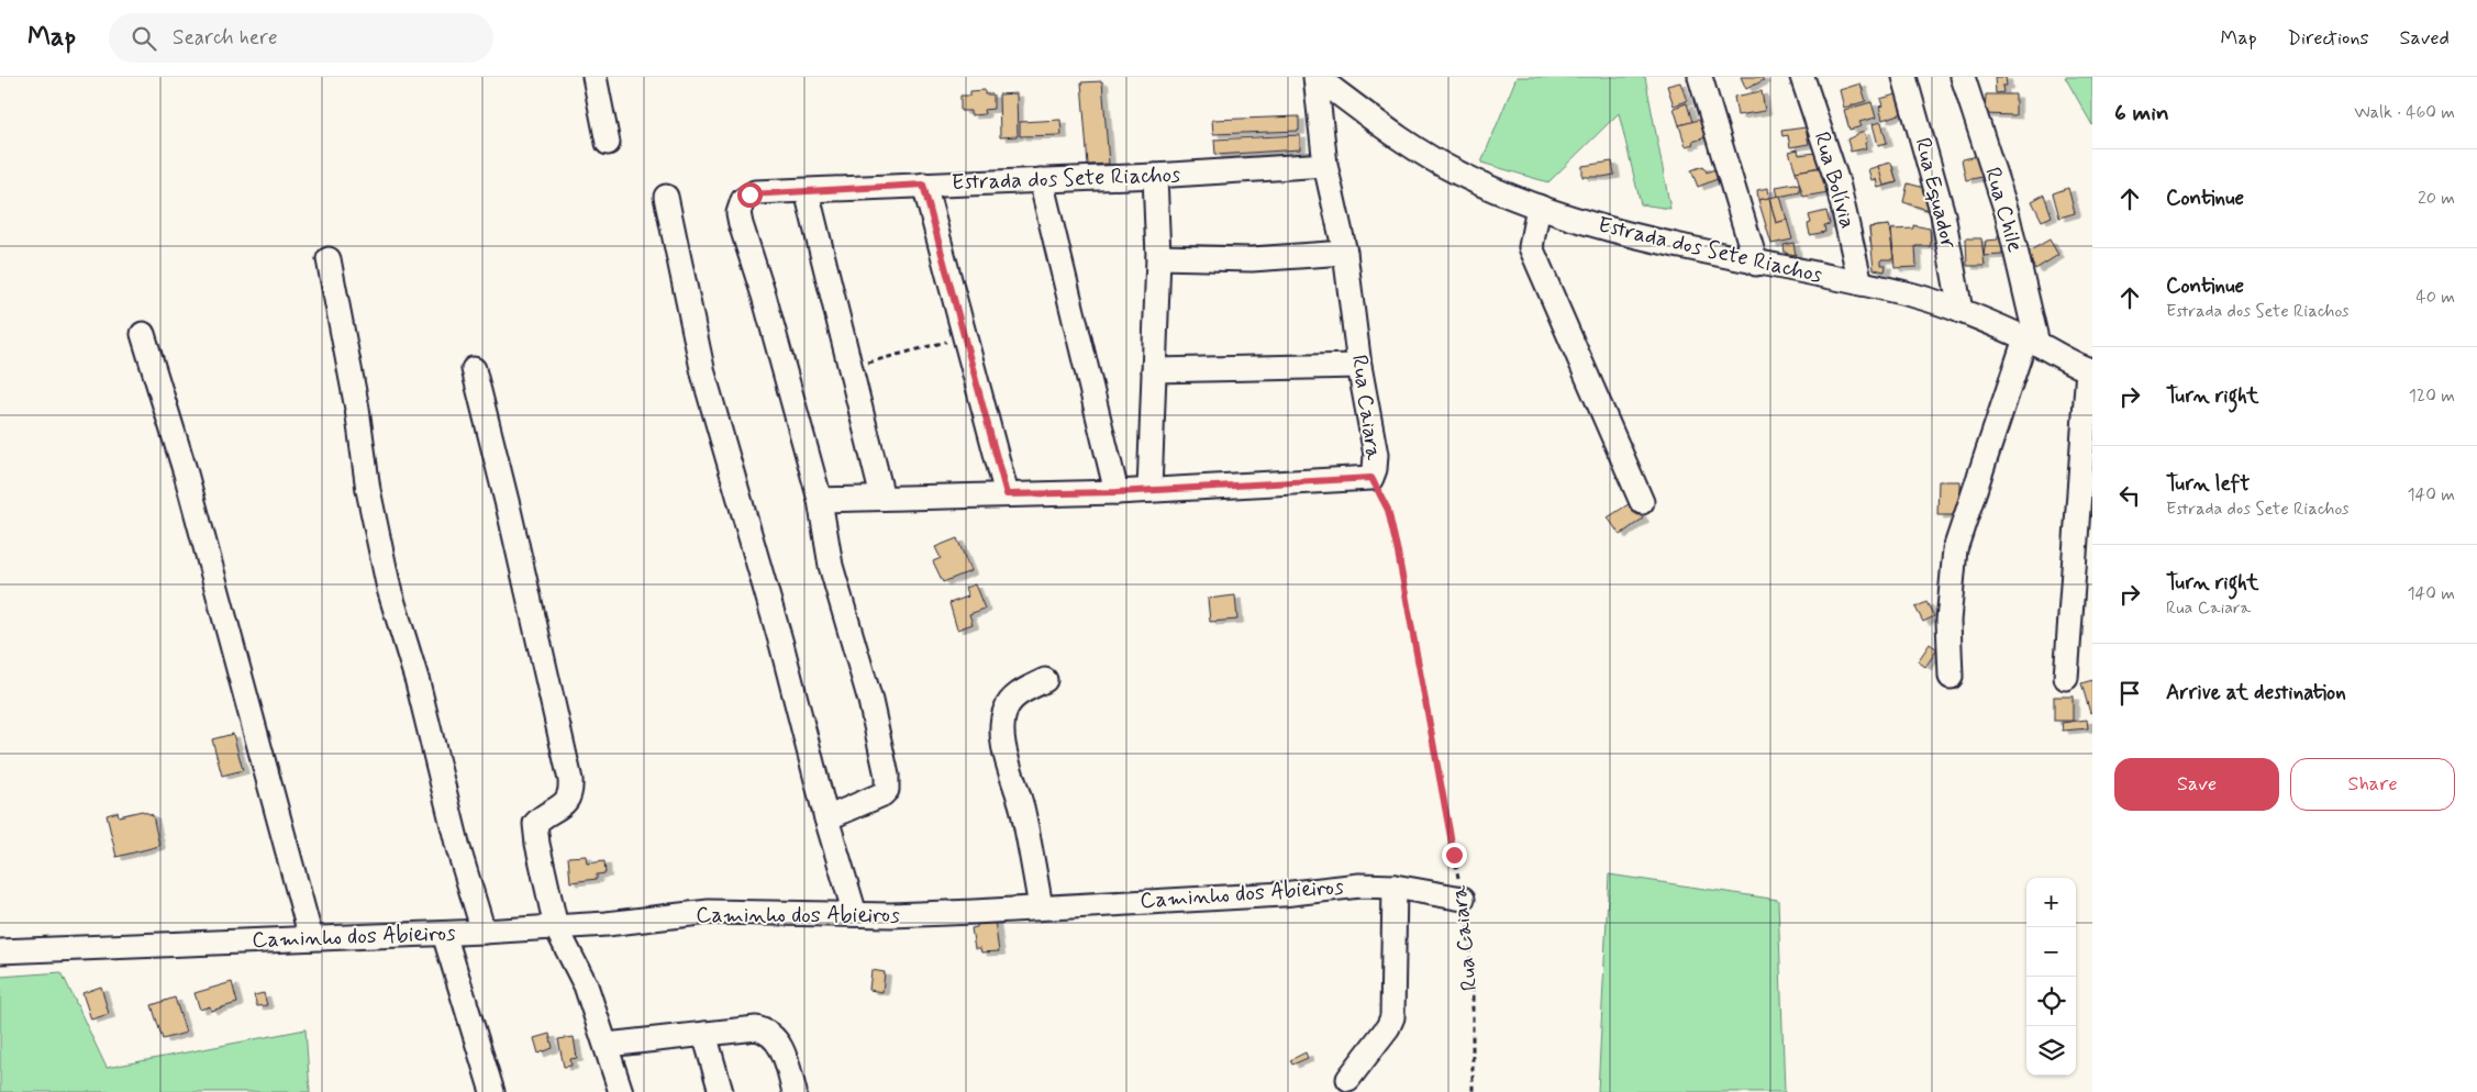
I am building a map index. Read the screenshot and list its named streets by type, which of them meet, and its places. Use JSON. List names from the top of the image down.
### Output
{
  "streets": {
    "street": [
      "Estrada dos Sete Riachos",
      "Rua Bolívia",
      "Rua Equador",
      "Rua Chile",
      "Rua Caiara",
      "Caminho dos Abieiros"
    ]
  },
  "crossings": [
    ["Estrada dos Sete Riachos", "Rua Bolívia"],
    ["Estrada dos Sete Riachos", "Rua Equador"],
    ["Estrada dos Sete Riachos", "Rua Chile"],
    ["Estrada dos Sete Riachos", "Rua Caiara"],
    ["Rua Caiara", "Caminho dos Abieiros"]
  ],
  "page": {
    "header": "Map",
    "search": "Search here",
    "nav": ["Map", "Directions", "Saved"],
    "heading": ["6 min", "Walk · 460 m"],
    "list": [
      ["Continue", "20 m"],
      ["Continue", "Estrada dos Sete Riachos", "40 m"],
      ["Turn right", "120 m"],
      ["Turn left", "Estrada dos Sete Riachos", "140 m"],
      ["Turn right", "Rua Caiara", "140 m"],
      "Arrive at destination"
    ],
    "buttons": ["Save", "Share"],
    "map_buttons": ["+", "−"]
  }
}
